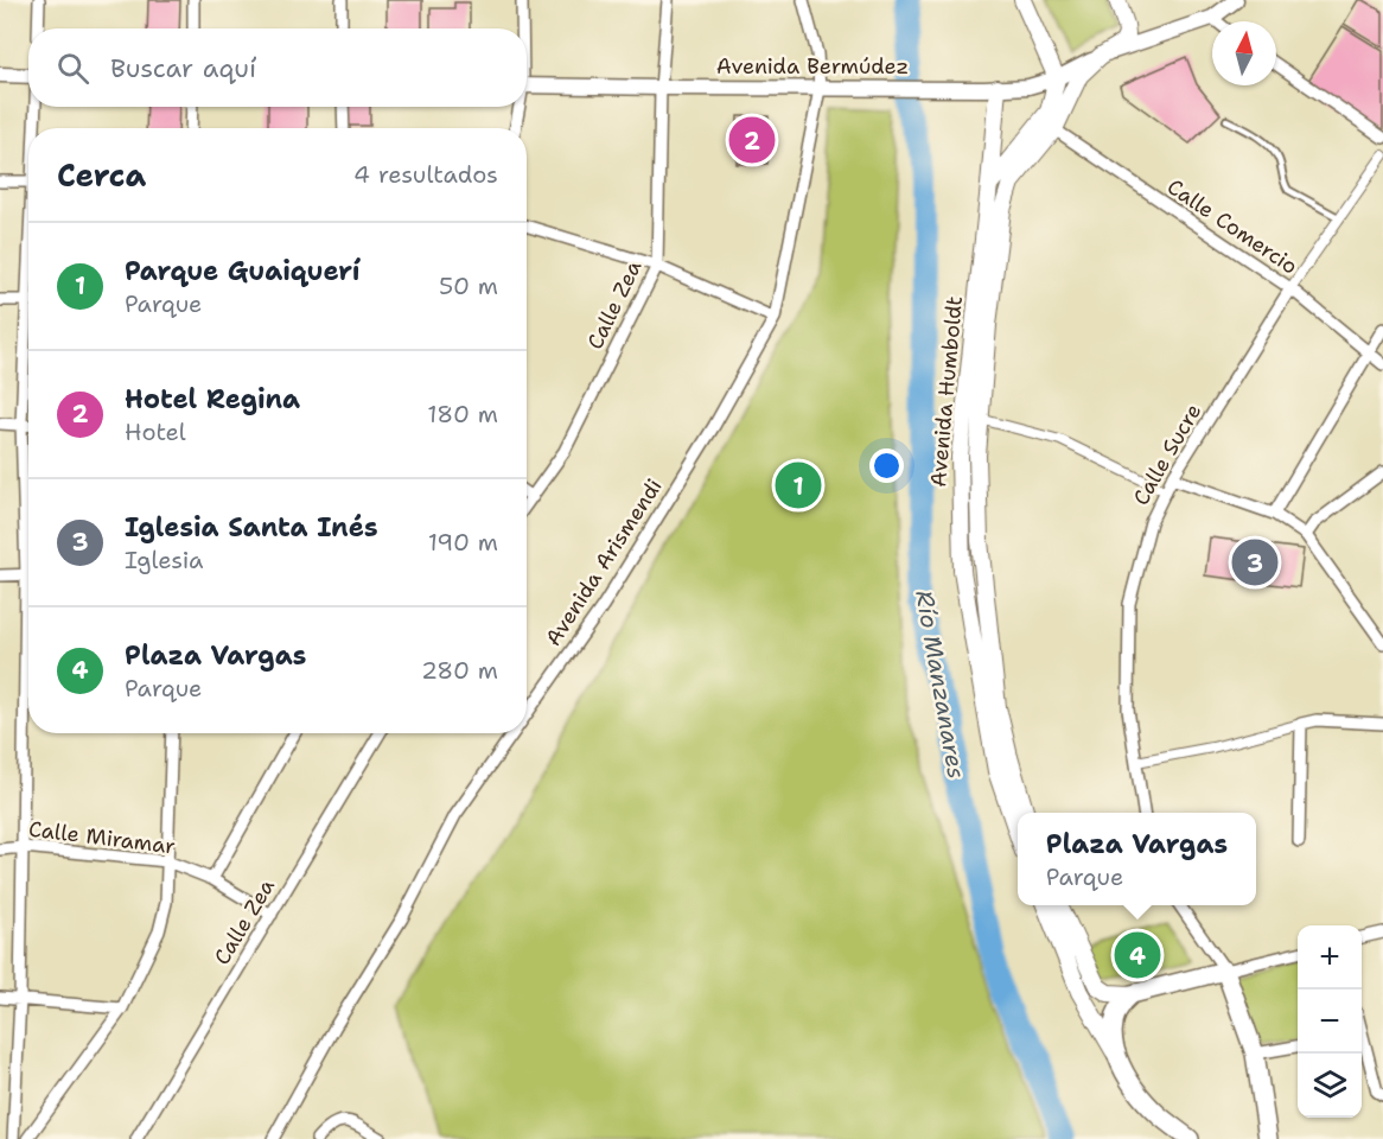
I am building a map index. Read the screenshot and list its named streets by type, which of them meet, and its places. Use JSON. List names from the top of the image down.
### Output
{
  "streets": {
    "main road": ["Avenida Humboldt"],
    "street": [
      "Avenida Bermúdez",
      "Calle Comercio",
      "Calle Zea",
      "Calle Sucre",
      "Avenida Arismendi",
      "Calle Miramar"
    ]
  },
  "crossings": [
    ["Avenida Bermúdez", "Calle Zea"],
    ["Avenida Bermúdez", "Avenida Humboldt"],
    ["Avenida Bermúdez", "Avenida Arismendi"],
    ["Calle Comercio", "Avenida Humboldt"],
    ["Calle Comercio", "Calle Sucre"],
    ["Calle Zea", "Calle Miramar"]
  ],
  "water": ["Río Manzanares"],
  "north": "top",
  "page": {
    "search": "Buscar aquí",
    "pins": [
      "2",
      "1",
      "3",
      "4"
    ],
    "heading": ["Cerca", "4 resultados"],
    "list": [
      {
        "mark": "1",
        "name": "Parque Guaiquerí",
        "note": "Parque",
        "value": "50 m"
      },
      {
        "mark": "2",
        "name": "Hotel Regina",
        "note": "Hotel",
        "value": "180 m"
      },
      {
        "mark": "3",
        "name": "Iglesia Santa Inés",
        "note": "Iglesia",
        "value": "190 m"
      },
      {
        "mark": "4",
        "name": "Plaza Vargas",
        "note": "Parque",
        "value": "280 m"
      }
    ],
    "popup": ["Plaza Vargas", "Parque"],
    "map_buttons": ["+", "−"]
  }
}
